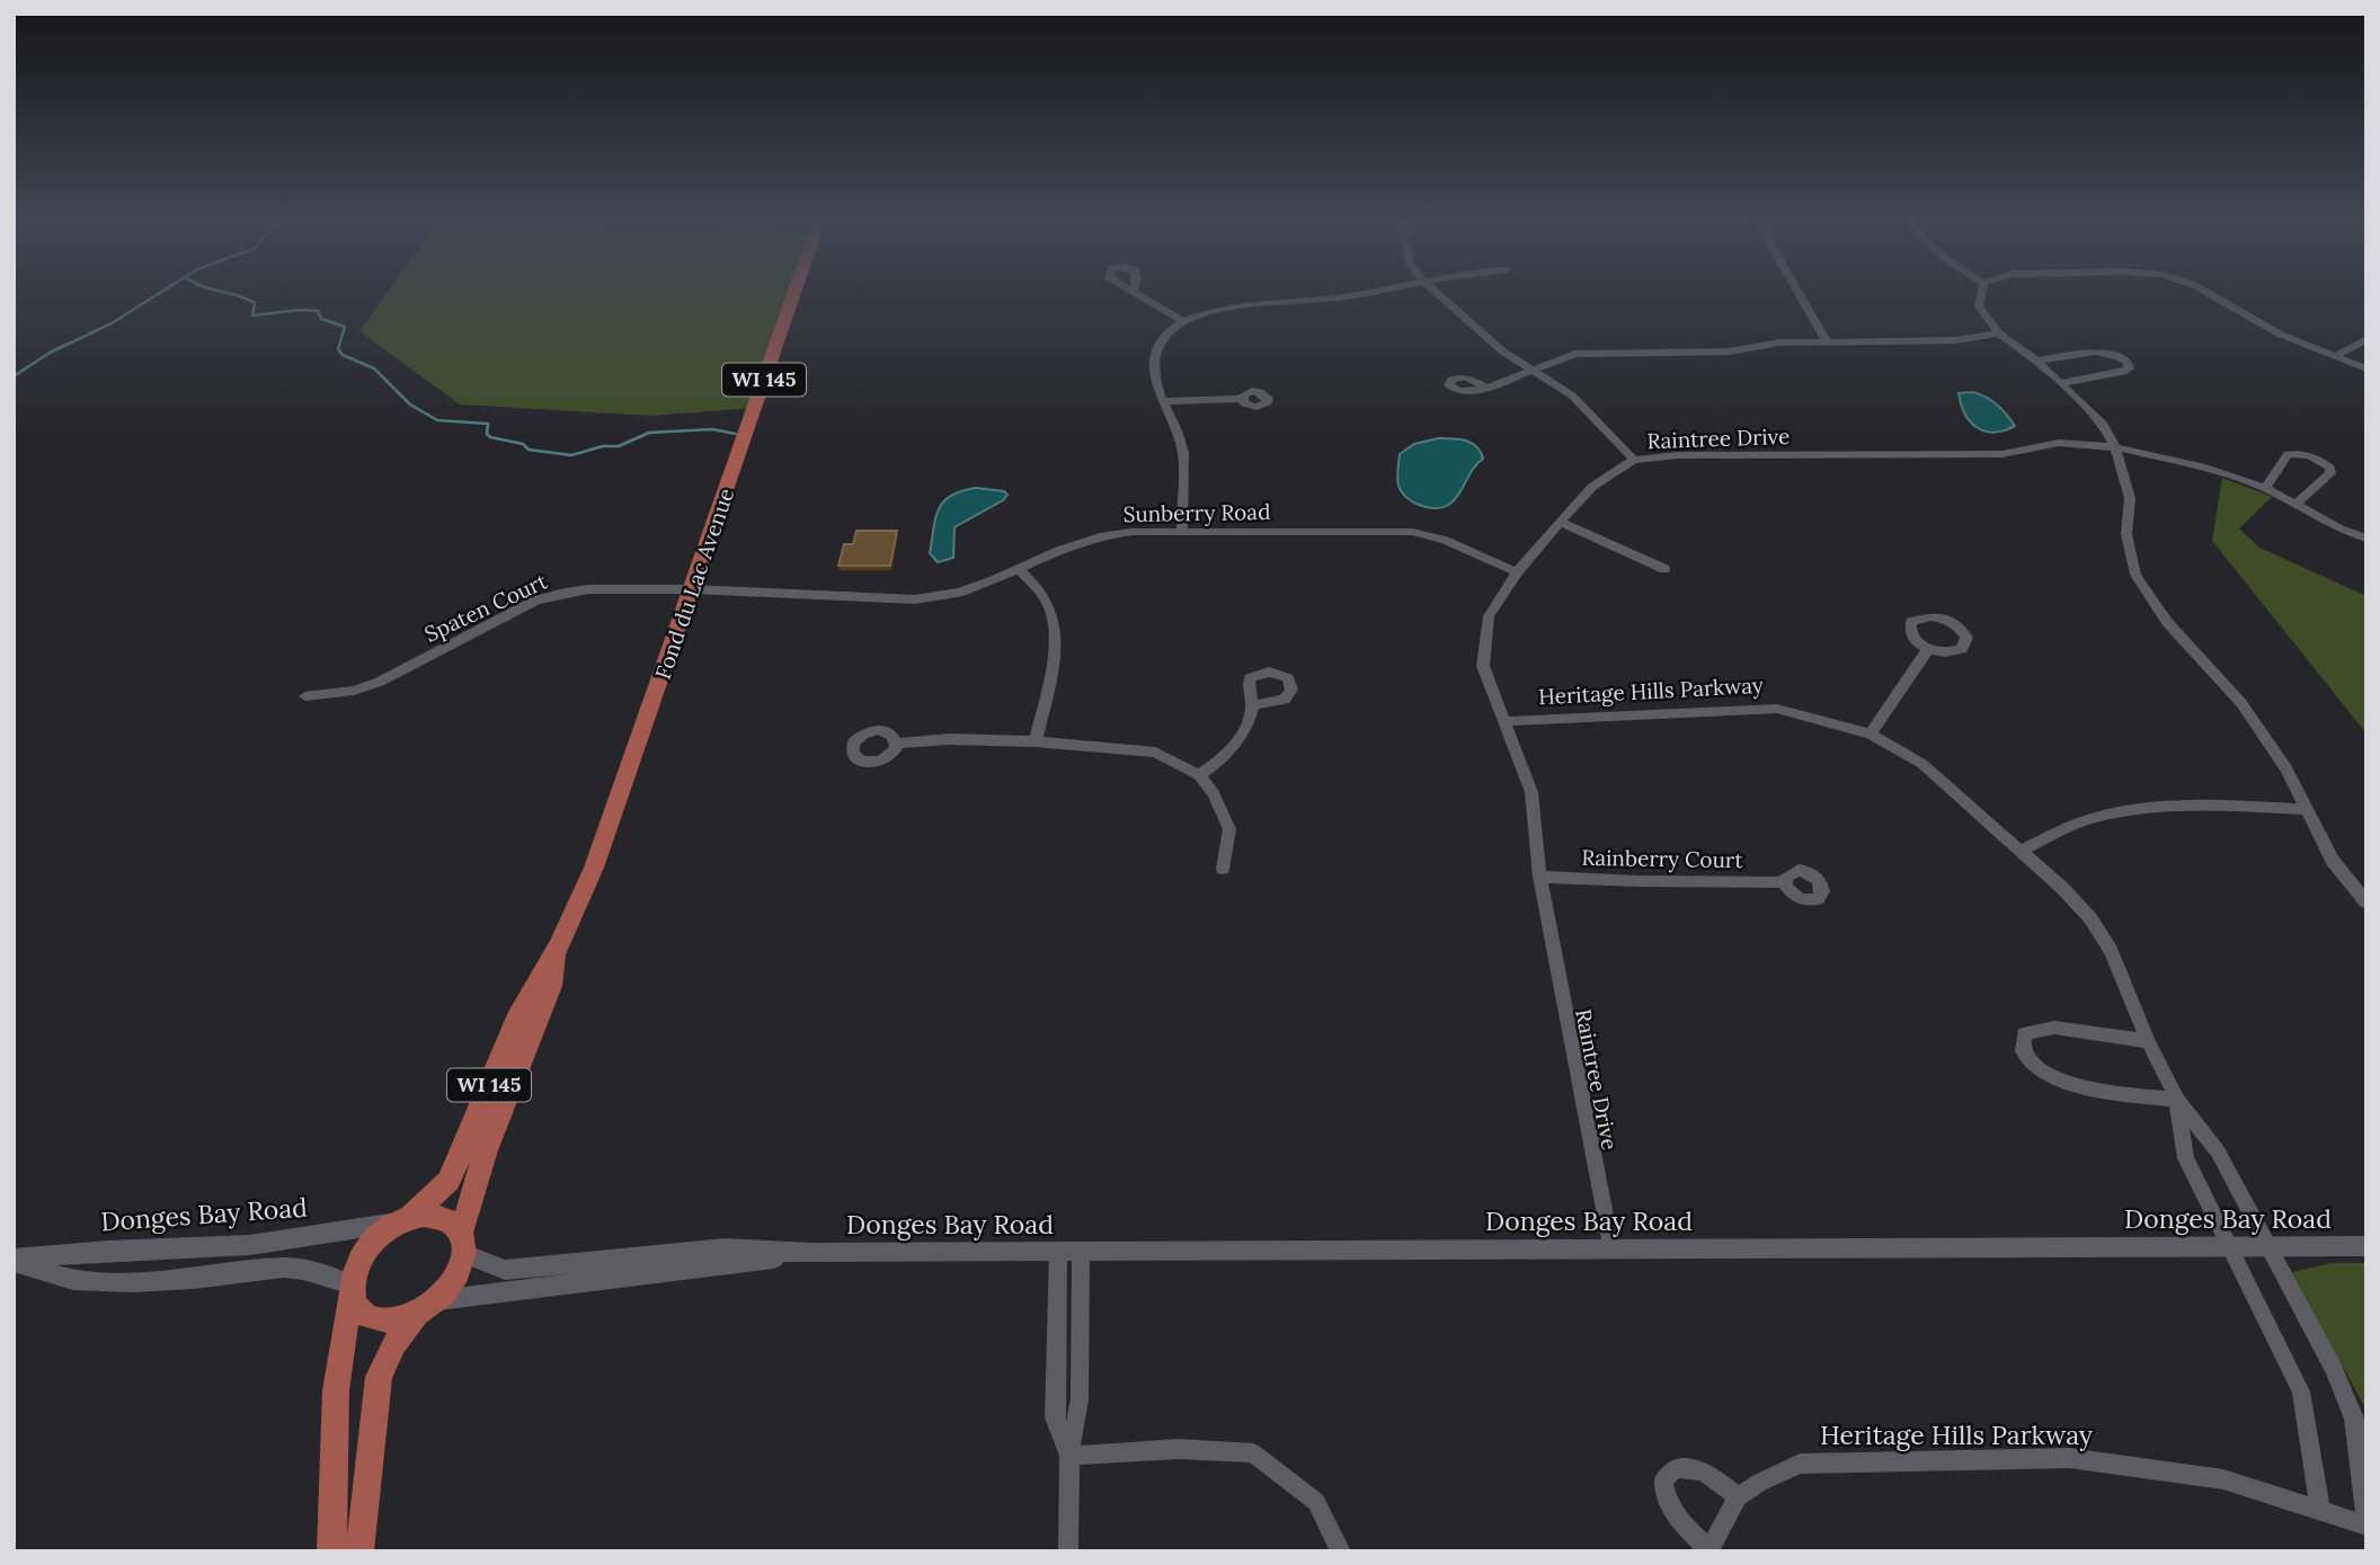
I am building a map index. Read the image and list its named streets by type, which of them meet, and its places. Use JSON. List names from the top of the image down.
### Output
{
  "streets": {
    "main road": ["WI 145", "Fond du Lac Avenue"],
    "street": [
      "Raintree Drive",
      "Sunberry Road",
      "Spaten Court",
      "Heritage Hills Parkway",
      "Rainberry Court",
      "Donges Bay Road"
    ]
  },
  "crossings": [
    ["WI 145", "Fond du Lac Avenue"],
    ["WI 145", "Donges Bay Road"],
    ["Raintree Drive", "Sunberry Road"],
    ["Raintree Drive", "Heritage Hills Parkway"],
    ["Raintree Drive", "Rainberry Court"],
    ["Raintree Drive", "Donges Bay Road"],
    ["Sunberry Road", "Fond du Lac Avenue"],
    ["Sunberry Road", "Spaten Court"],
    ["Fond du Lac Avenue", "Spaten Court"],
    ["Fond du Lac Avenue", "Donges Bay Road"],
    ["Heritage Hills Parkway", "Donges Bay Road"]
  ]
}
